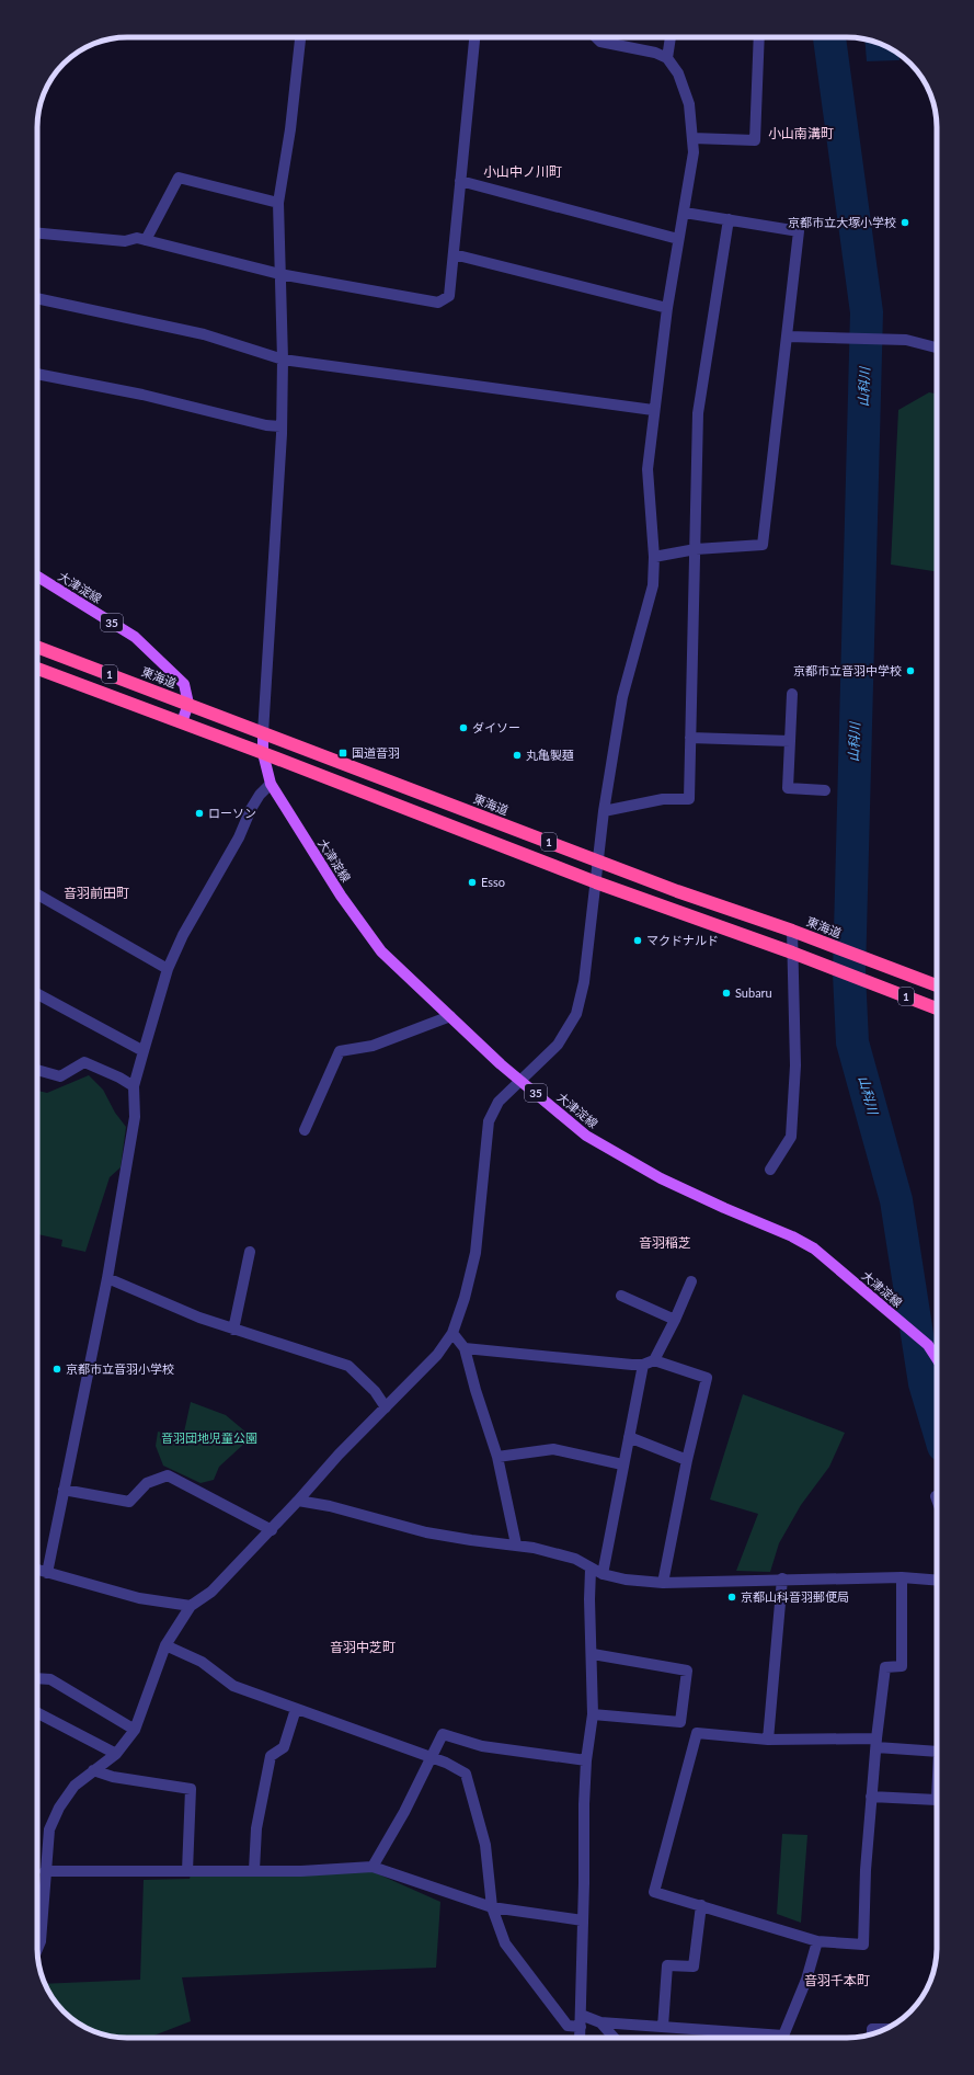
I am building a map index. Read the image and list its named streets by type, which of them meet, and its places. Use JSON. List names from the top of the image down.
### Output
{
  "streets": {
    "highway": ["1", "東海道"],
    "main road": ["大津淀線", "35"]
  },
  "crossings": [
    ["大津淀線", "1"],
    ["大津淀線", "東海道"]
  ],
  "districts": [
    "小山南溝町",
    "小山中ノ川町",
    "音羽前田町",
    "音羽稲芝",
    "音羽中芝町",
    "音羽千本町"
  ],
  "water": ["山科川"],
  "parks": ["音羽団地児童公園"],
  "places": {
    "other": [
      "京都市立大塚小学校",
      "京都市立音羽中学校",
      "ダイソー",
      "丸亀製麺",
      "ローソン",
      "Esso",
      "マクドナルド",
      "Subaru",
      "京都市立音羽小学校",
      "京都山科音羽郵便局"
    ],
    "transit": ["国道音羽"]
  }
}
